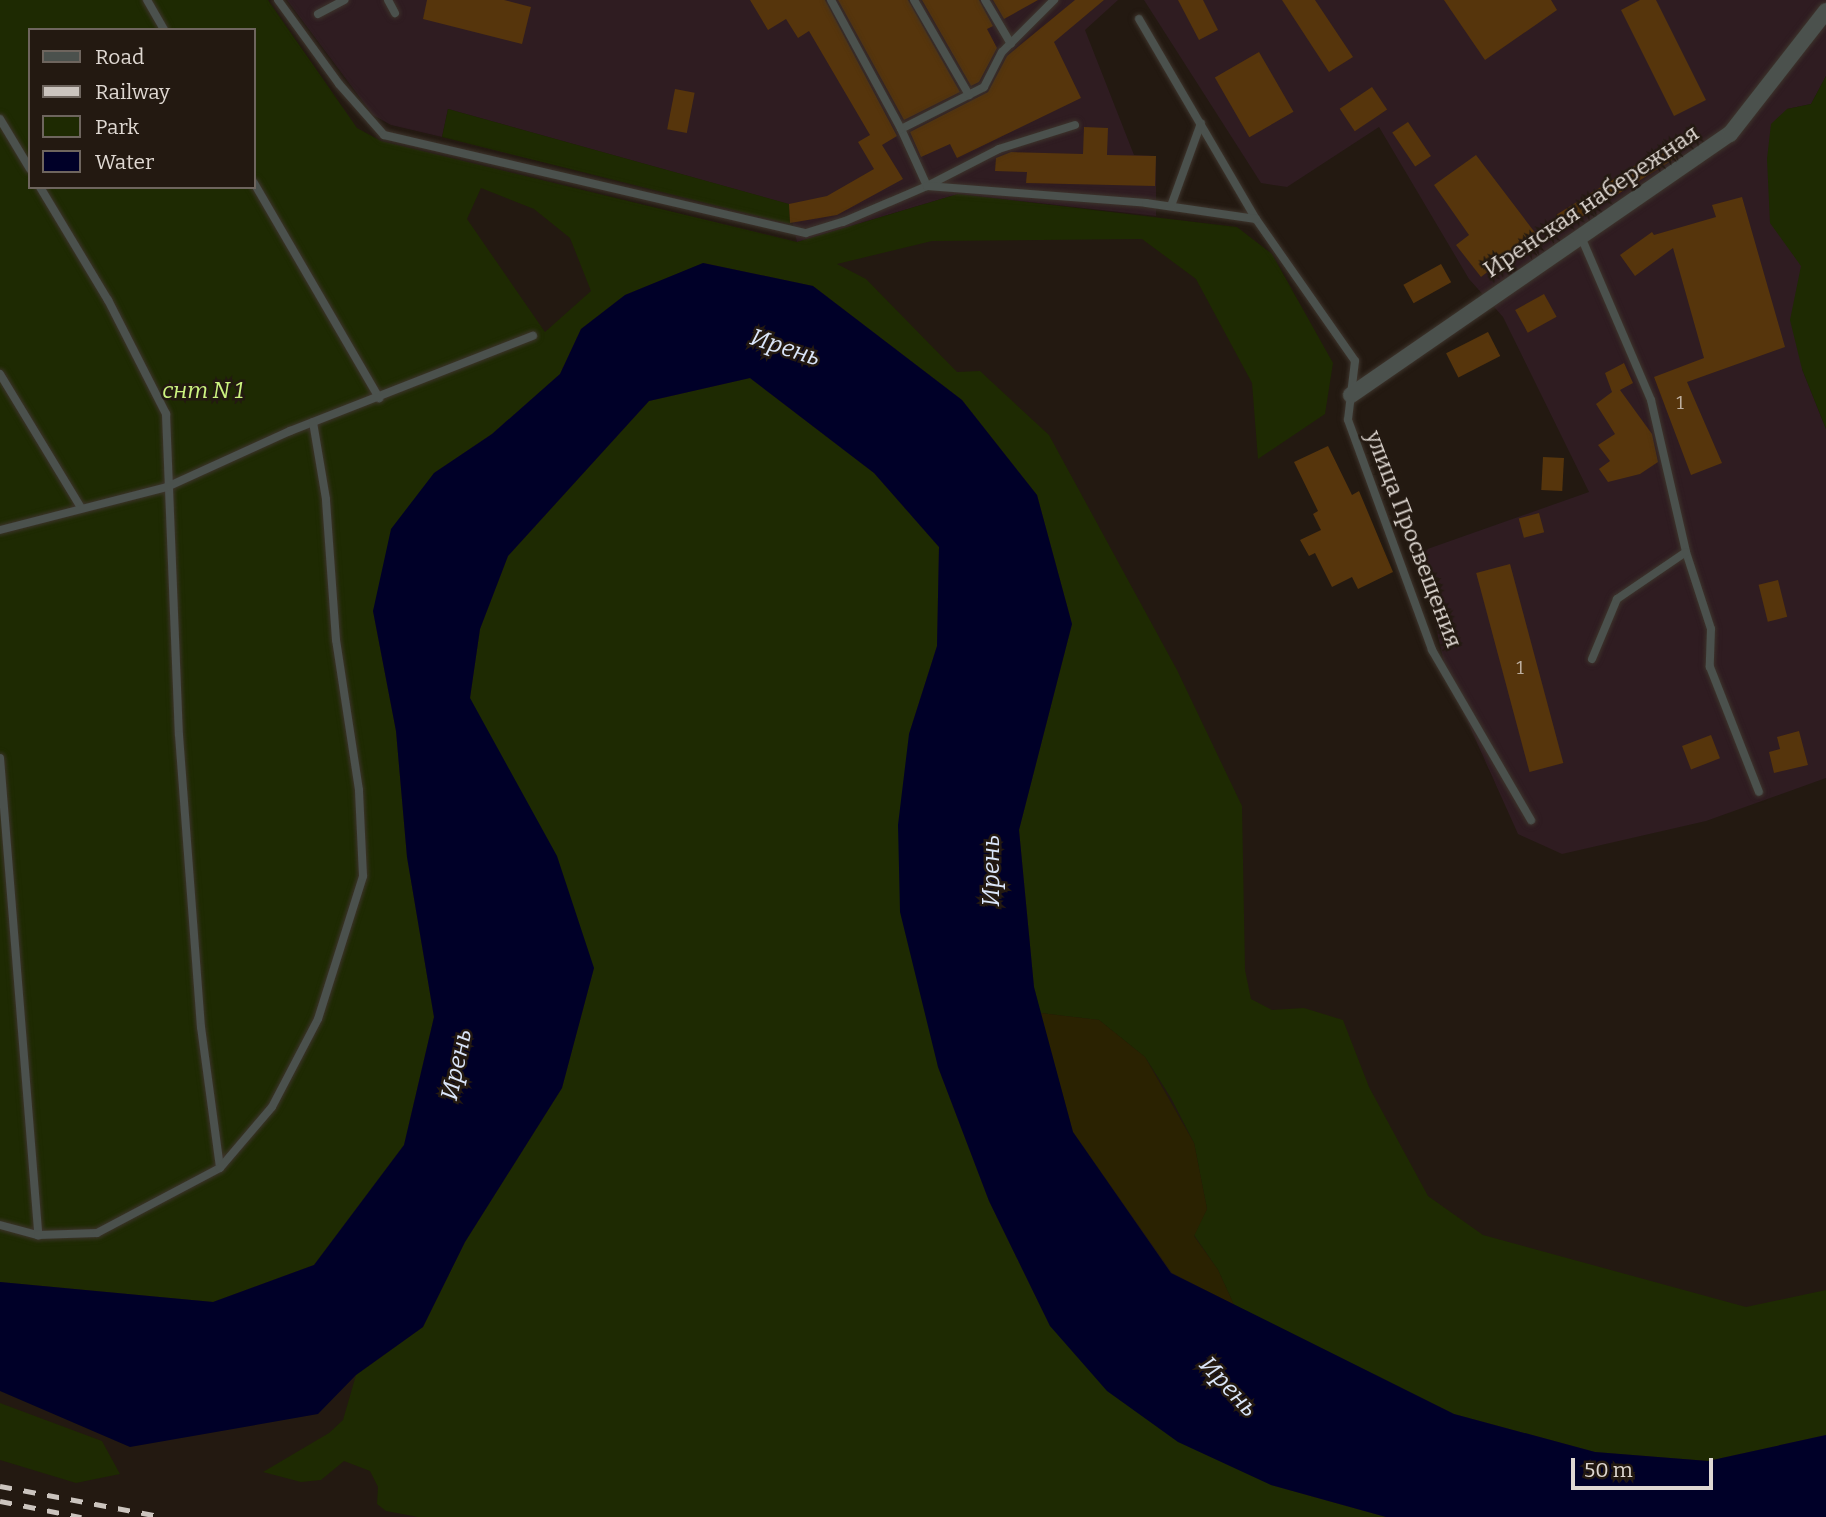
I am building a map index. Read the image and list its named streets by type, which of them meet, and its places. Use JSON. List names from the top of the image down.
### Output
{
  "streets": {
    "street": ["Иренская набережная"],
    "lane": ["улица Просвещения"]
  },
  "crossings": [
    ["Иренская набережная", "улица Просвещения"]
  ],
  "water": ["Ирень"],
  "parks": ["снт N 1"],
  "house_numbers": ["1", "1"],
  "legend": [
    "Road",
    "Railway",
    "Park",
    "Water"
  ],
  "scale_bar": "50 m"
}
